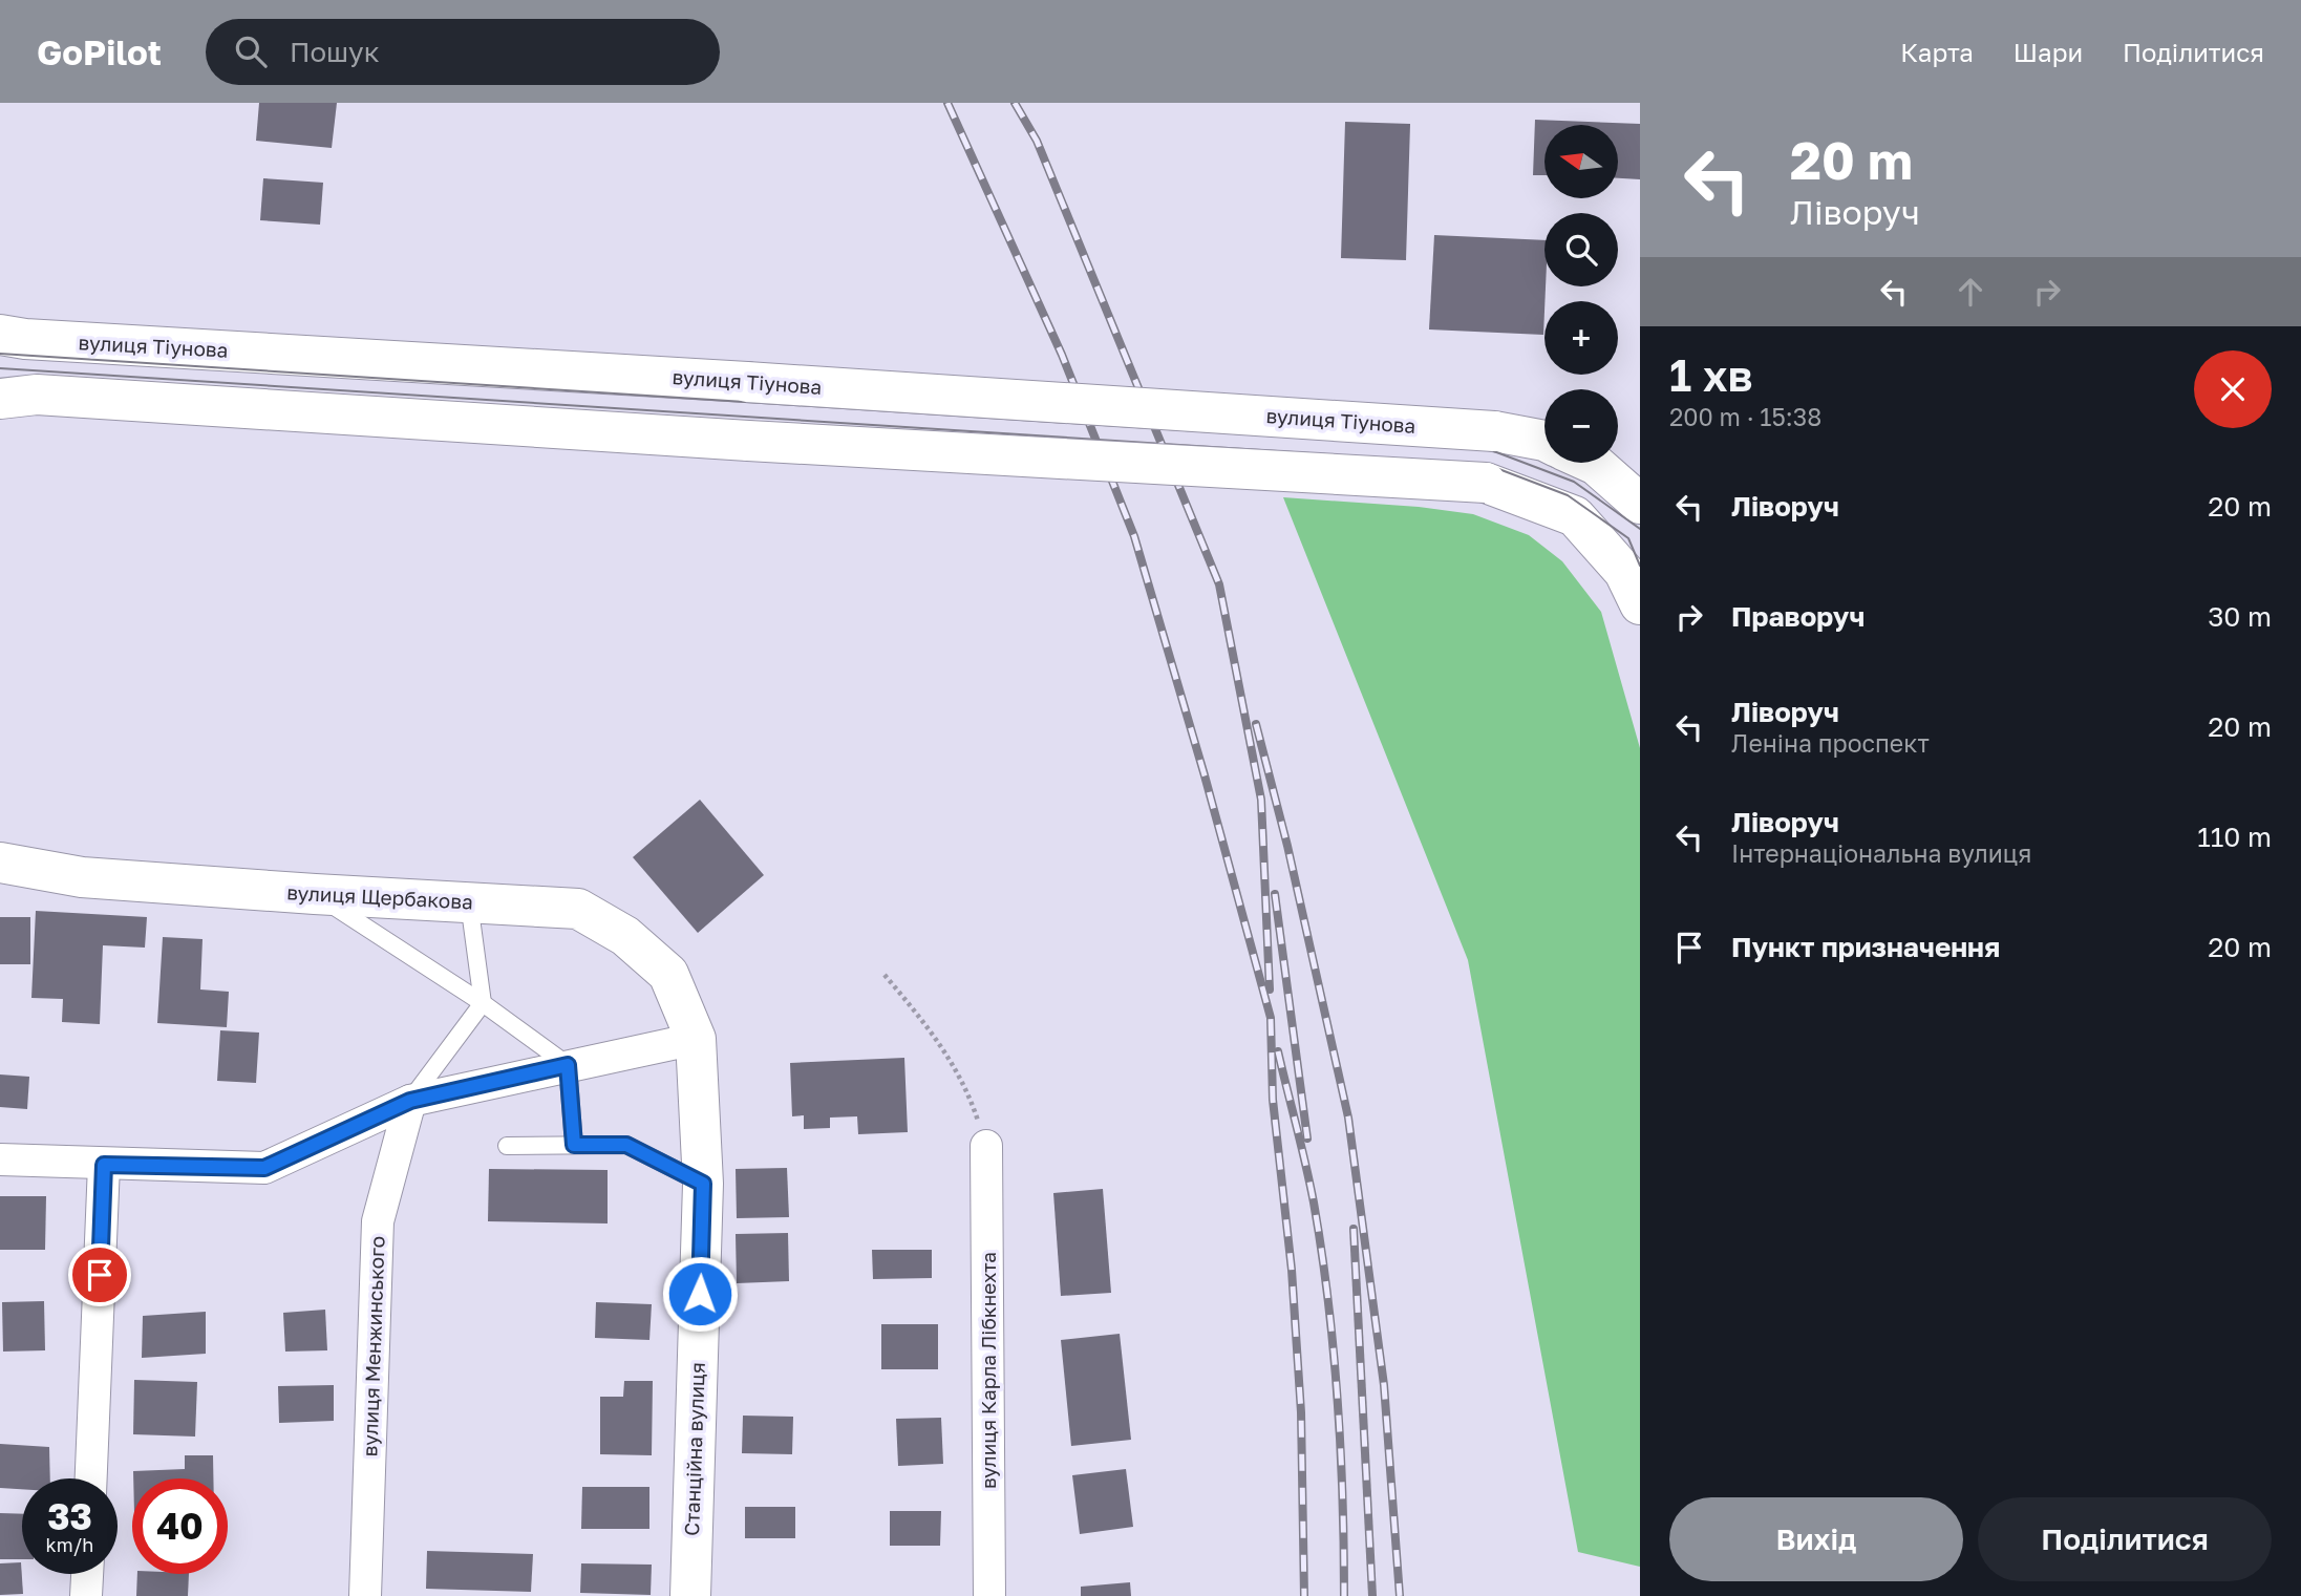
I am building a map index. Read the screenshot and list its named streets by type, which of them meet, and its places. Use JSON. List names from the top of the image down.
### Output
{
  "streets": {
    "street": [
      "вулиця Тіунова",
      "вулиця Щербакова",
      "вулиця Менжинського",
      "вулиця Карла Лібкнехта",
      "Станційна вулиця"
    ]
  },
  "crossings": [
    ["вулиця Щербакова", "Станційна вулиця"]
  ],
  "north": "left",
  "page": {
    "header": "GoPilot",
    "search": "Пошук",
    "nav": ["Карта", "Шари", "Поділитися"],
    "turn": ["20 m", "Ліворуч"],
    "map_buttons": ["+", "−"],
    "heading": ["1 хв", "200 m · 15:38"],
    "list": [
      {
        "name": "Ліворуч",
        "value": "20 m"
      },
      {
        "name": "Праворуч",
        "value": "30 m"
      },
      {
        "name": "Ліворуч",
        "note": "Леніна проспект",
        "value": "20 m"
      },
      {
        "name": "Ліворуч",
        "note": "Інтернаціональна вулиця",
        "value": "110 m"
      },
      {
        "name": "Пункт призначення",
        "value": "20 m"
      }
    ],
    "speed": "33 km/h",
    "limit": "40",
    "buttons": ["Вихід", "Поділитися"]
  }
}
